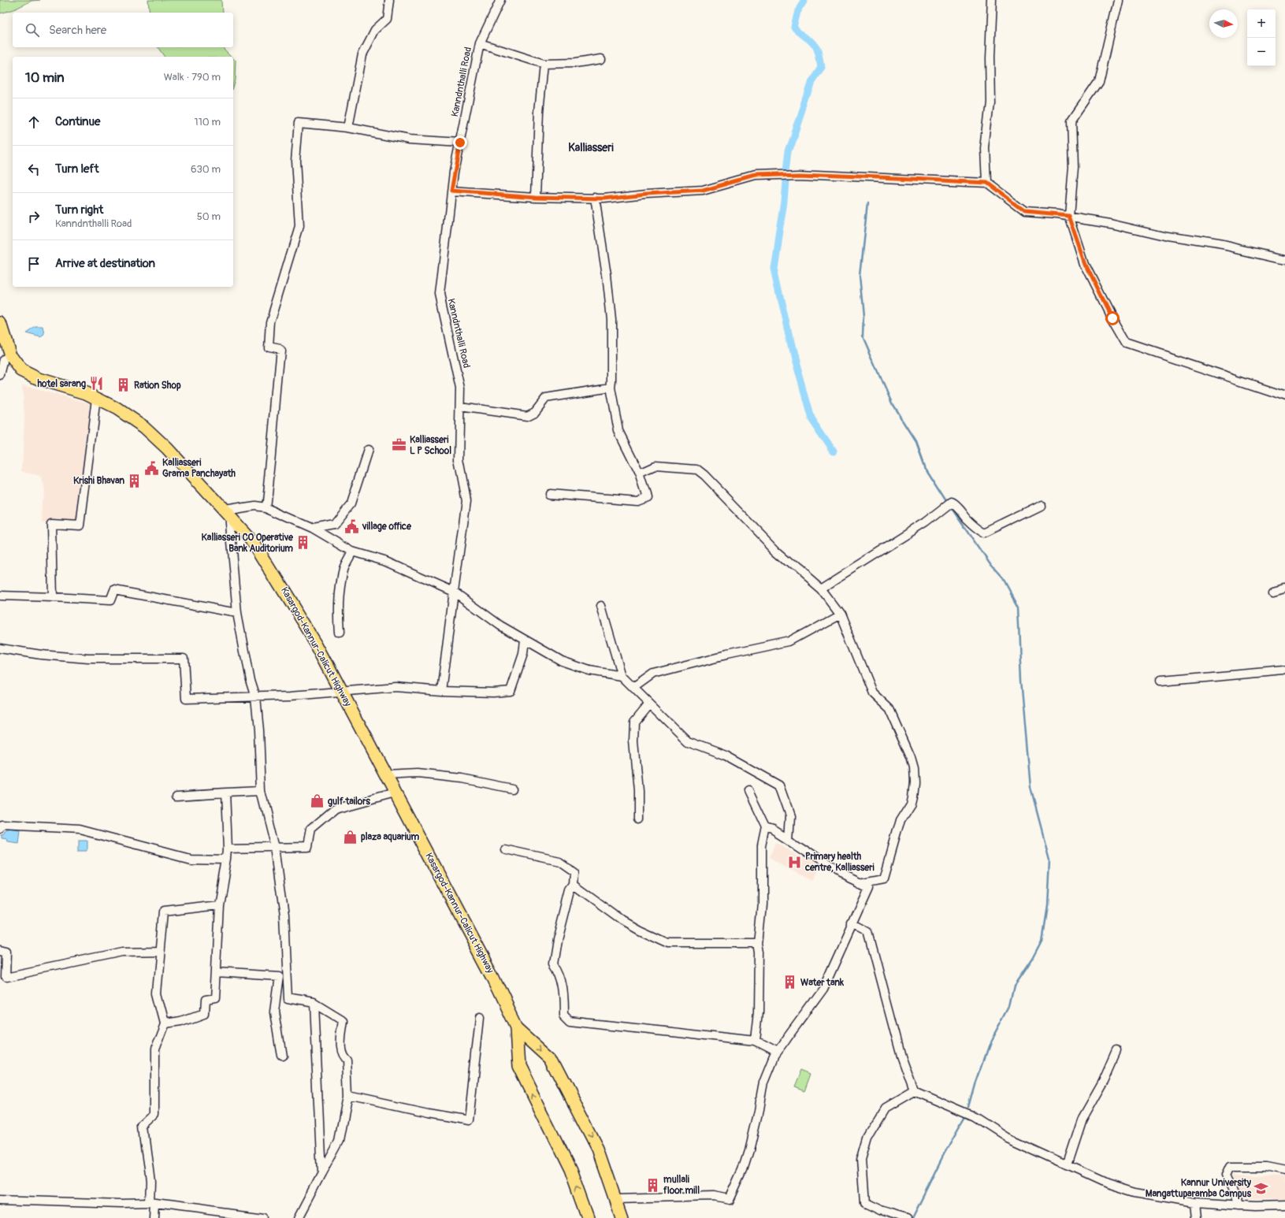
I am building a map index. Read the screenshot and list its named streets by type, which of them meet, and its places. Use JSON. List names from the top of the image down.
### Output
{
  "streets": {
    "highway": ["Kasargod-Kannur-Calicut Highway"],
    "street": ["Kanndnthalli Road"]
  },
  "districts": ["Kalliasseri"],
  "places": {
    "restaurant": ["hotel sarang"],
    "building": [
      "Ration Shop",
      "Krishi Bhavan",
      "Kalliasseri CO Operative Bank Auditorium",
      "Water tank",
      "mullali floor mill"
    ],
    "office": ["Kalliasseri L P School"],
    "public building": ["Kalliasseri Grama Panchayath", "village office"],
    "shop": ["gulf tailors", "plaza aquarium"],
    "hospital": ["Primary health centre, Kalliasseri"],
    "school or university": ["Kannur University Mangattuparamba Campus"]
  },
  "north": "right",
  "page": {
    "map_buttons": ["+", "−"],
    "search": "Search here",
    "heading": ["10 min", "Walk · 790 m"],
    "list": [
      ["Continue", "110 m"],
      ["Turn left", "630 m"],
      ["Turn right", "Kanndnthalli Road", "50 m"],
      "Arrive at destination"
    ]
  }
}
